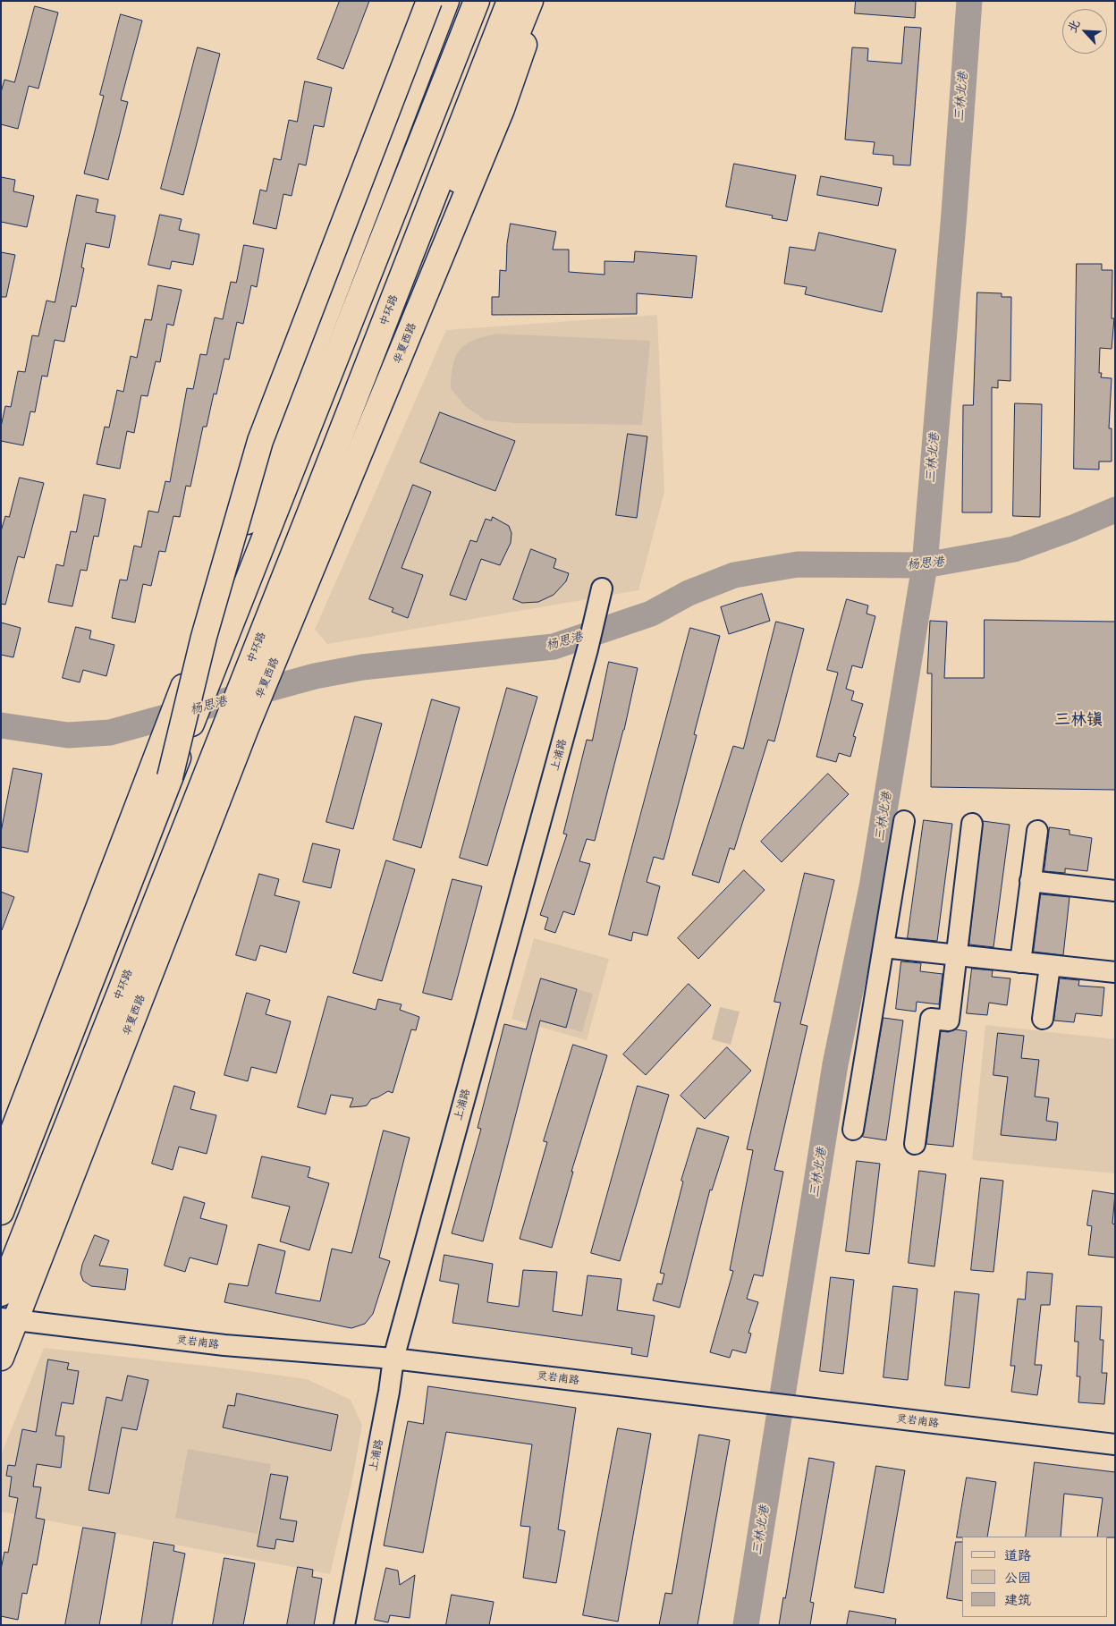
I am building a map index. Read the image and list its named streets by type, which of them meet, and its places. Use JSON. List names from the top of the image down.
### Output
{
  "streets": {
    "main road": ["中环路", "华夏西路"],
    "street": ["上浦路", "灵岩南路"]
  },
  "crossings": [
    ["华夏西路", "灵岩南路"],
    ["上浦路", "灵岩南路"]
  ],
  "districts": ["三林镇"],
  "water": ["三林北港", "杨思港"],
  "legend": ["道路", "公园", "建筑"],
  "north": "top left"
}
